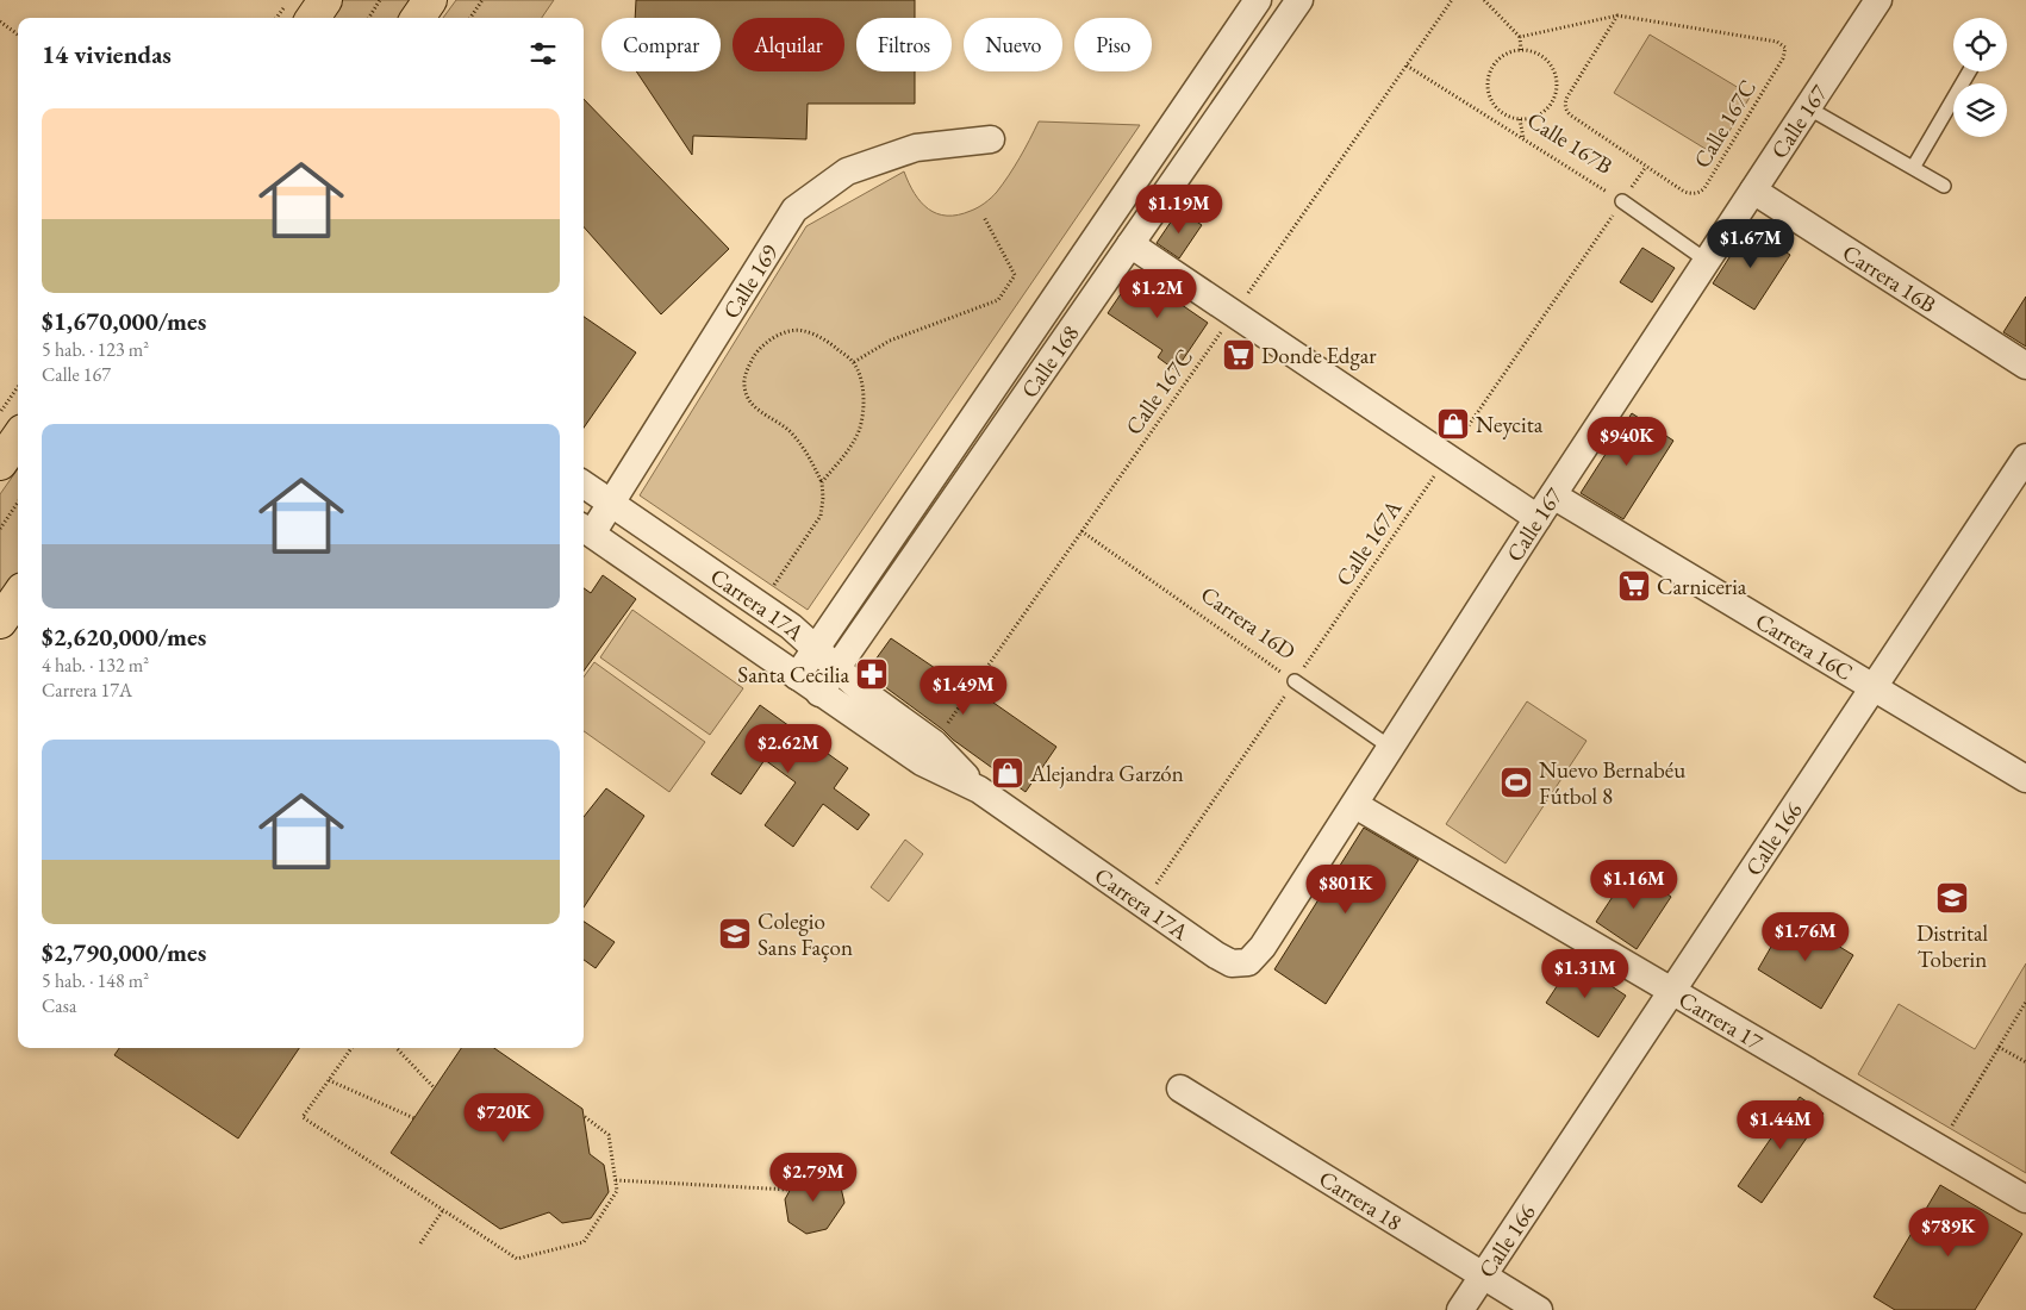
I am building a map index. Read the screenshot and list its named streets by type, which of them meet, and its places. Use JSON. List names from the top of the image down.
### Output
{
  "streets": {
    "street": [
      "Calle 167",
      "Carrera 16B",
      "Calle 169",
      "Calle 168",
      "Carrera 17A",
      "Carrera 16C",
      "Calle 166",
      "Carrera 17",
      "Carrera 18"
    ],
    "lane": ["Calle 167B", "Carrera 16D"],
    "path": ["Calle 167C", "Calle 167A"]
  },
  "crossings": [
    ["Calle 167", "Calle 167B"],
    ["Calle 167", "Carrera 16B"],
    ["Calle 167", "Carrera 17A"],
    ["Calle 167", "Carrera 16D"],
    ["Calle 167", "Carrera 16C"],
    ["Calle 167", "Carrera 17"],
    ["Calle 167C", "Calle 167B"],
    ["Calle 167C", "Carrera 17A"],
    ["Calle 167C", "Carrera 16D"],
    ["Calle 167B", "Calle 167A"],
    ["Calle 169", "Carrera 17A"],
    ["Calle 168", "Carrera 17A"],
    ["Calle 167A", "Carrera 17A"],
    ["Calle 167A", "Carrera 16D"],
    ["Carrera 16C", "Calle 166"],
    ["Calle 166", "Carrera 17"],
    ["Calle 166", "Carrera 18"]
  ],
  "places": {
    "supermarket": ["Donde Edgar", "Carniceria"],
    "shop": ["Neycita", "Alejandra Garzón"],
    "pharmacy": ["Santa Cecilia"],
    "sports": ["Nuevo Bernabéu Fútbol 8"],
    "school or university": ["Distrital Toberin", "Colegio Sans Façon"]
  },
  "page": {
    "chip": [
      "Comprar",
      "Alquilar",
      "Filtros",
      "Nuevo",
      "Piso"
    ],
    "heading": "14 viviendas",
    "list": [
      {
        "name": "$1,670,000/mes",
        "note": "5 hab. · 123 m² · Calle 167"
      },
      {
        "name": "$2,620,000/mes",
        "note": "4 hab. · 132 m² · Carrera 17A"
      },
      {
        "name": "$2,790,000/mes",
        "note": "5 hab. · 148 m² · Casa"
      }
    ],
    "price": [
      "$1.19M",
      "$1.67M",
      "$1.2M",
      "$940K",
      "$1.49M",
      "$2.62M",
      "$1.16M",
      "$801K",
      "$1.76M",
      "$1.31M",
      "$720K",
      "$1.44M",
      "$2.79M",
      "$789K"
    ]
  }
}
